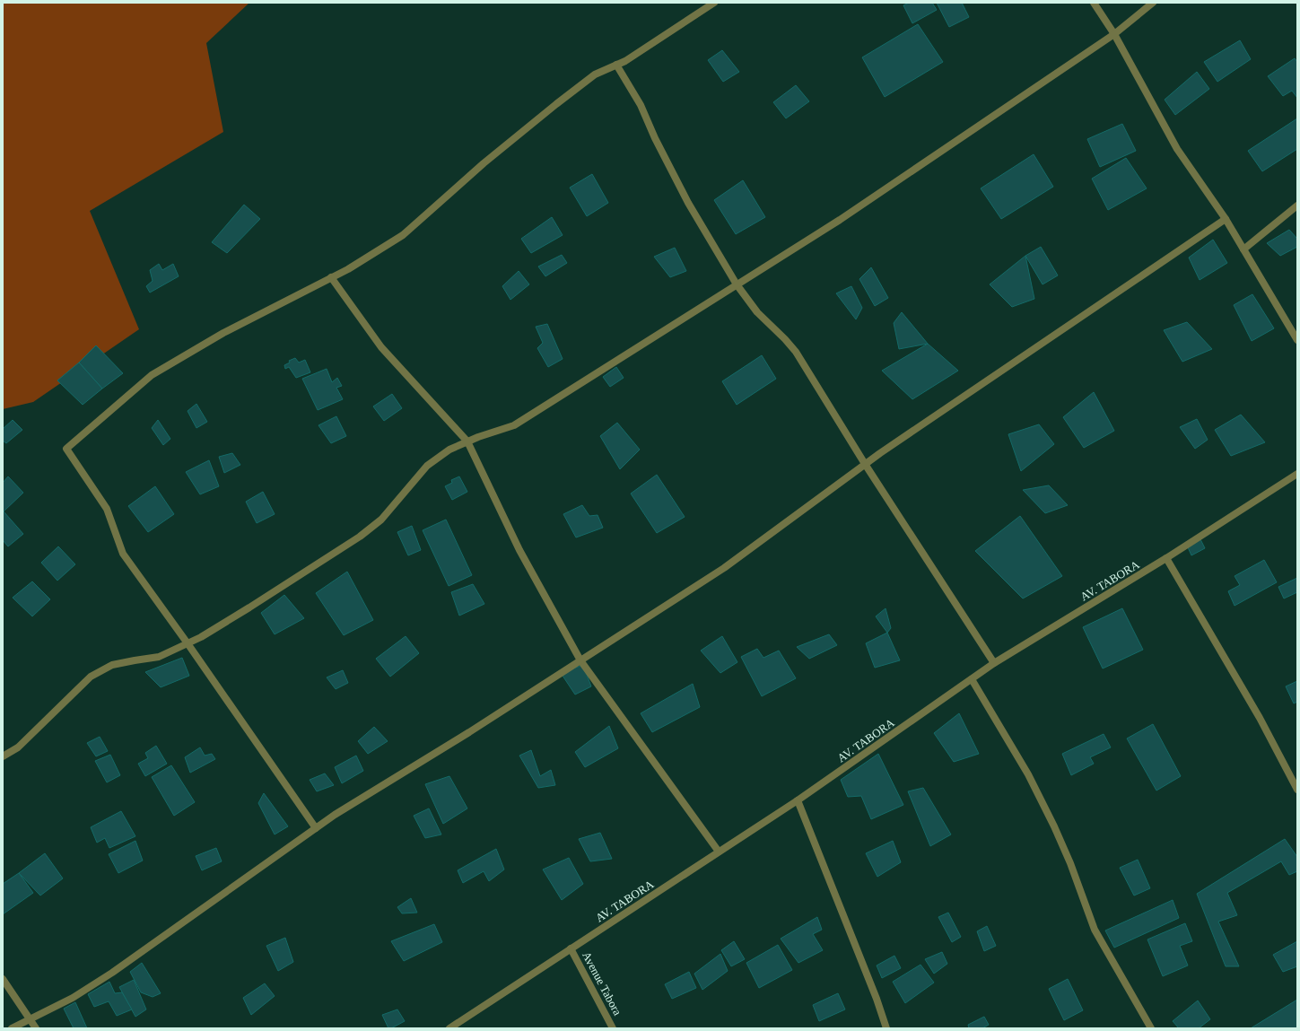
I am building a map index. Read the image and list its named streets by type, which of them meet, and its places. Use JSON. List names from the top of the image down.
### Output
{
  "streets": {
    "street": ["AV. TABORA", "Avenue Tabora"]
  },
  "crossings": [
    ["AV. TABORA", "Avenue Tabora"]
  ]
}
